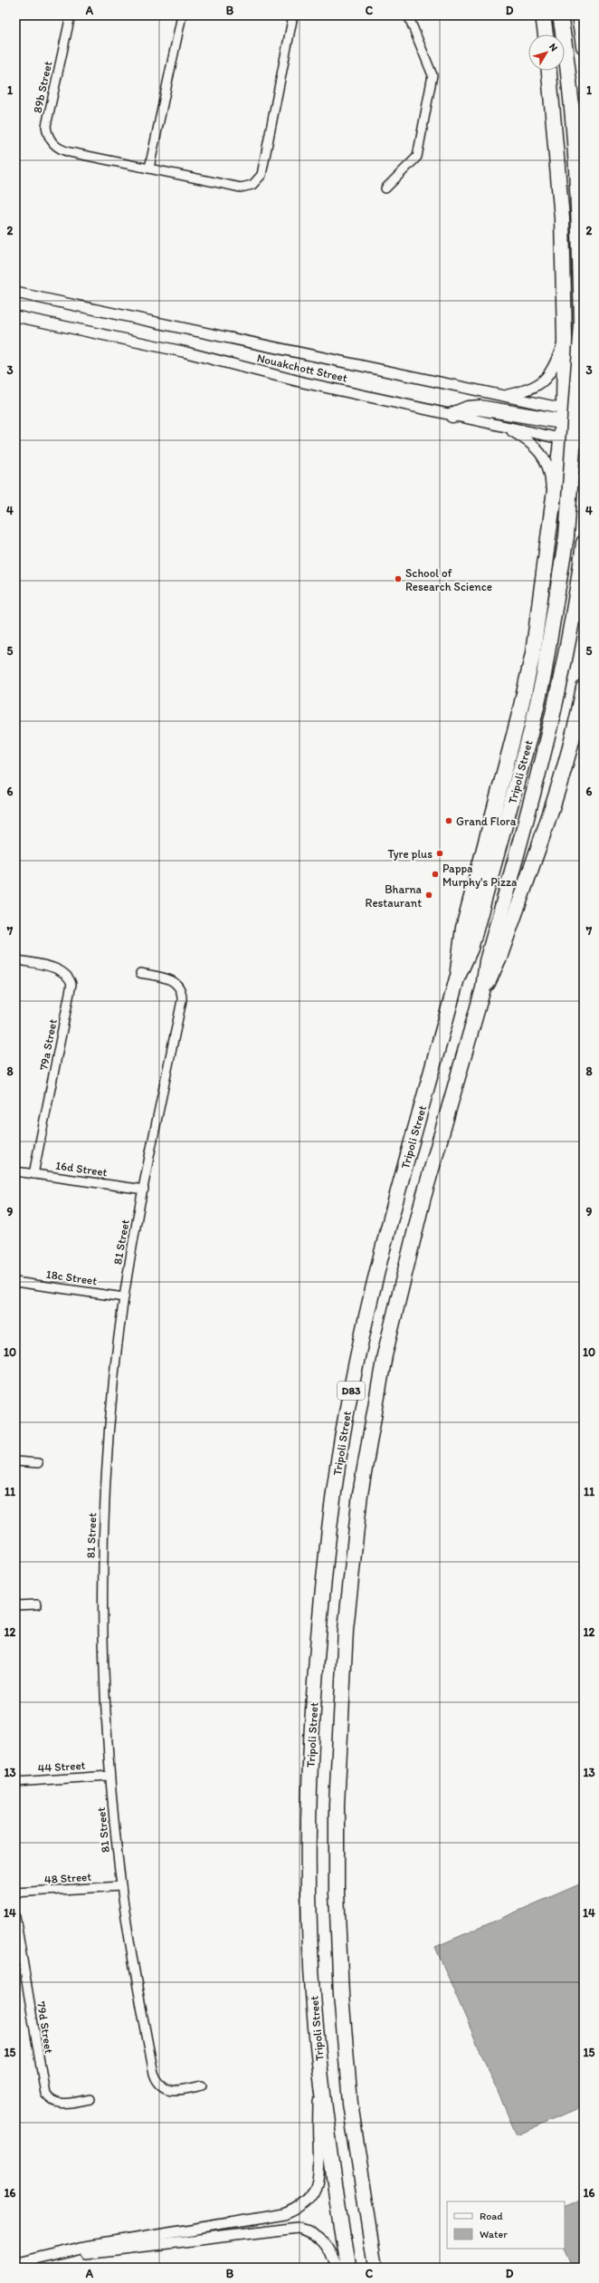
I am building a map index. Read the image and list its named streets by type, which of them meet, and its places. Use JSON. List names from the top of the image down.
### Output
{
  "streets": {
    "highway": ["Tripoli Street", "D83"],
    "street": [
      "89b Street",
      "Nouakchott Street",
      "79a Street",
      "16d Street",
      "81 Street",
      "18c Street",
      "44 Street",
      "48 Street",
      "79d Street"
    ]
  },
  "crossings": [
    ["79a Street", "16d Street"],
    ["16d Street", "81 Street"],
    ["81 Street", "18c Street"],
    ["81 Street", "44 Street"],
    ["81 Street", "48 Street"]
  ],
  "places": [
    "School of Research Science",
    "Grand Flora",
    "Tyre plus",
    "Pappa Murphy's Pizza",
    "Bharna Restaurant"
  ],
  "legend": ["Road", "Water"],
  "north": "top right",
  "grid": {
    "columns": [
      "A",
      "B",
      "C",
      "D"
    ],
    "rows": [
      "1",
      "2",
      "3",
      "4",
      "5",
      "6",
      "7",
      "8",
      "9",
      "10",
      "11",
      "12",
      "13",
      "14",
      "15",
      "16"
    ]
  }
}
